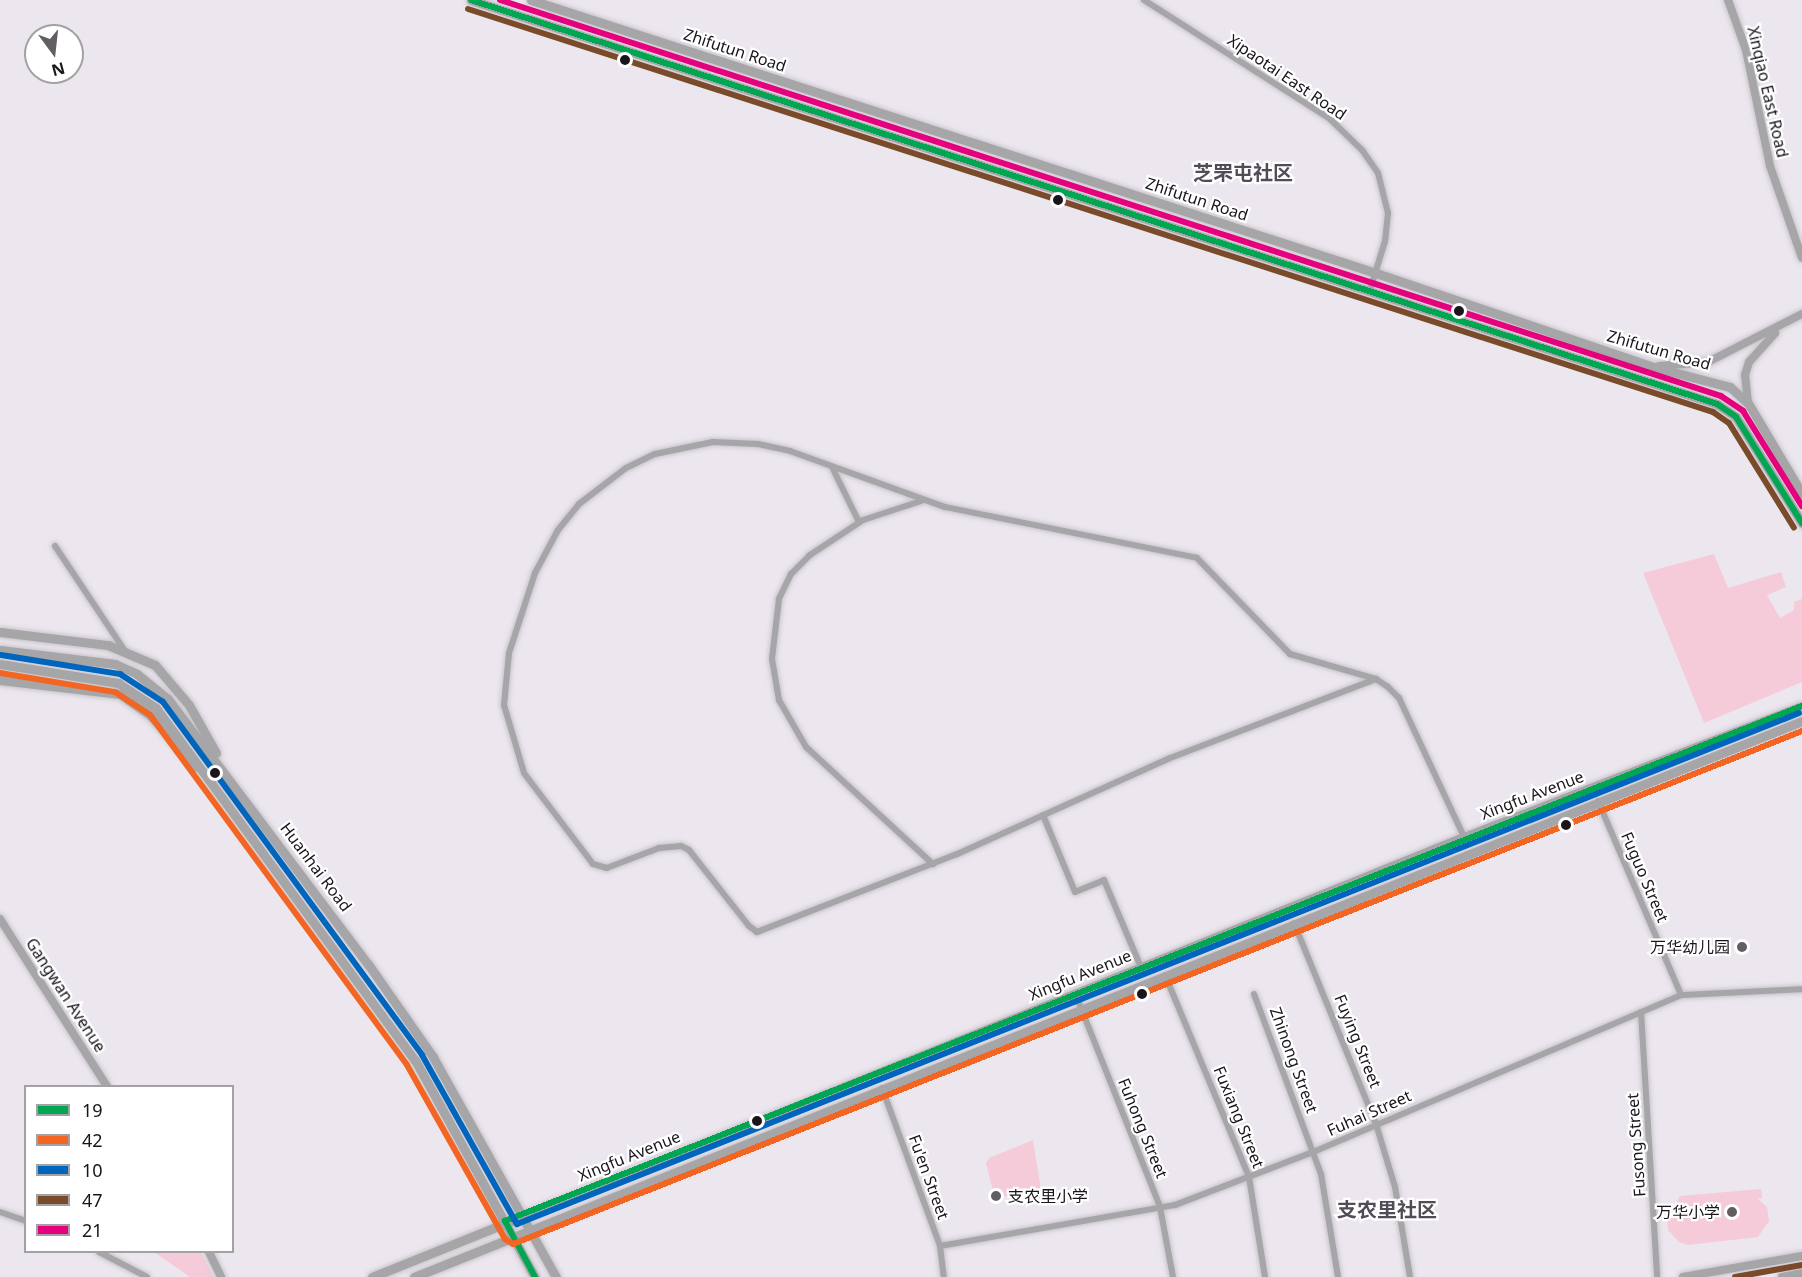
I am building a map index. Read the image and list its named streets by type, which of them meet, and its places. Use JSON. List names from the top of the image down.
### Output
{
  "streets": {
    "main road": ["Zhifutun Road", "Xingfu Avenue", "Huanhai Road"],
    "street": [
      "Xipaotai East Road",
      "Xinqiao East Road",
      "Fuguo Street",
      "Gangwan Avenue",
      "Fuying Street",
      "Zhinong Street",
      "Fuhai Street",
      "Fuxiang Street",
      "Fuhong Street",
      "Fusong Street",
      "Fu'en Street"
    ]
  },
  "crossings": [
    ["Zhifutun Road", "Xipaotai East Road"],
    ["Xingfu Avenue", "Huanhai Road"],
    ["Xingfu Avenue", "Fuguo Street"],
    ["Xingfu Avenue", "Fuying Street"],
    ["Xingfu Avenue", "Fuxiang Street"],
    ["Xingfu Avenue", "Fuhong Street"],
    ["Xingfu Avenue", "Fu'en Street"],
    ["Fuguo Street", "Fuhai Street"],
    ["Fuying Street", "Fuhai Street"],
    ["Zhinong Street", "Fuhai Street"],
    ["Fuhai Street", "Fuxiang Street"],
    ["Fuhai Street", "Fuhong Street"],
    ["Fuhai Street", "Fusong Street"],
    ["Fuhai Street", "Fu'en Street"]
  ],
  "districts": ["芝罘屯社区", "支农里社区"],
  "places": ["万华幼儿园", "支农里小学", "万华小学"],
  "lines": [
    "transit line 19",
    "transit line 21",
    "transit line 47",
    "transit line 10",
    "transit line 42"
  ],
  "legend": [
    "19",
    "42",
    "10",
    "47",
    "21"
  ],
  "north": "bottom"
}
